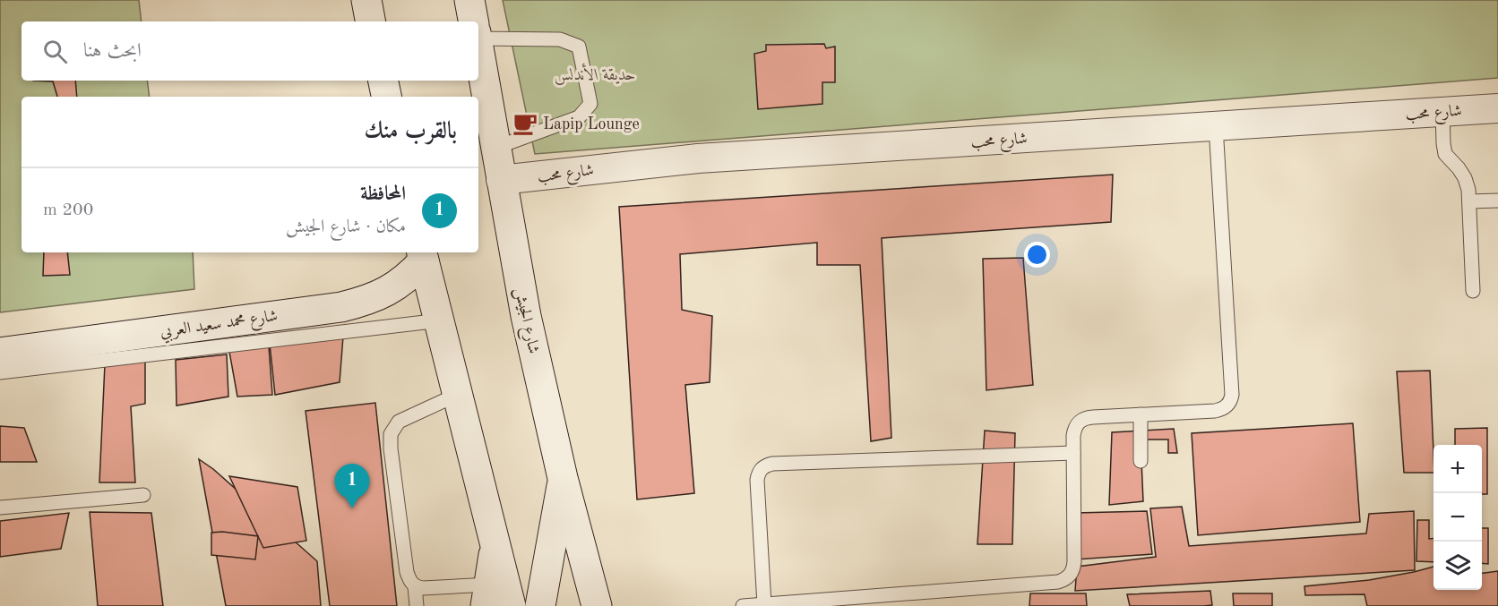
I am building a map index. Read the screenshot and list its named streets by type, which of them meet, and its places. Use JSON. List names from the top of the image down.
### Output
{
  "streets": {
    "main road": ["شارع الجيش", "شارع محمد سعيد العربي"],
    "street": ["شارع محب"]
  },
  "crossings": [
    ["شارع محب", "شارع الجيش"]
  ],
  "parks": ["حديقة الأندلس"],
  "places": {
    "cafe": ["Lapip Lounge"]
  },
  "page": {
    "search": "ابحث هنا",
    "heading": "بالقرب منك",
    "list": [
      {
        "mark": "1",
        "name": "المحافظة",
        "note": "مكان · شارع الجيش",
        "value": "200 m"
      }
    ],
    "map_buttons": ["+", "−"],
    "pins": "1"
  }
}
